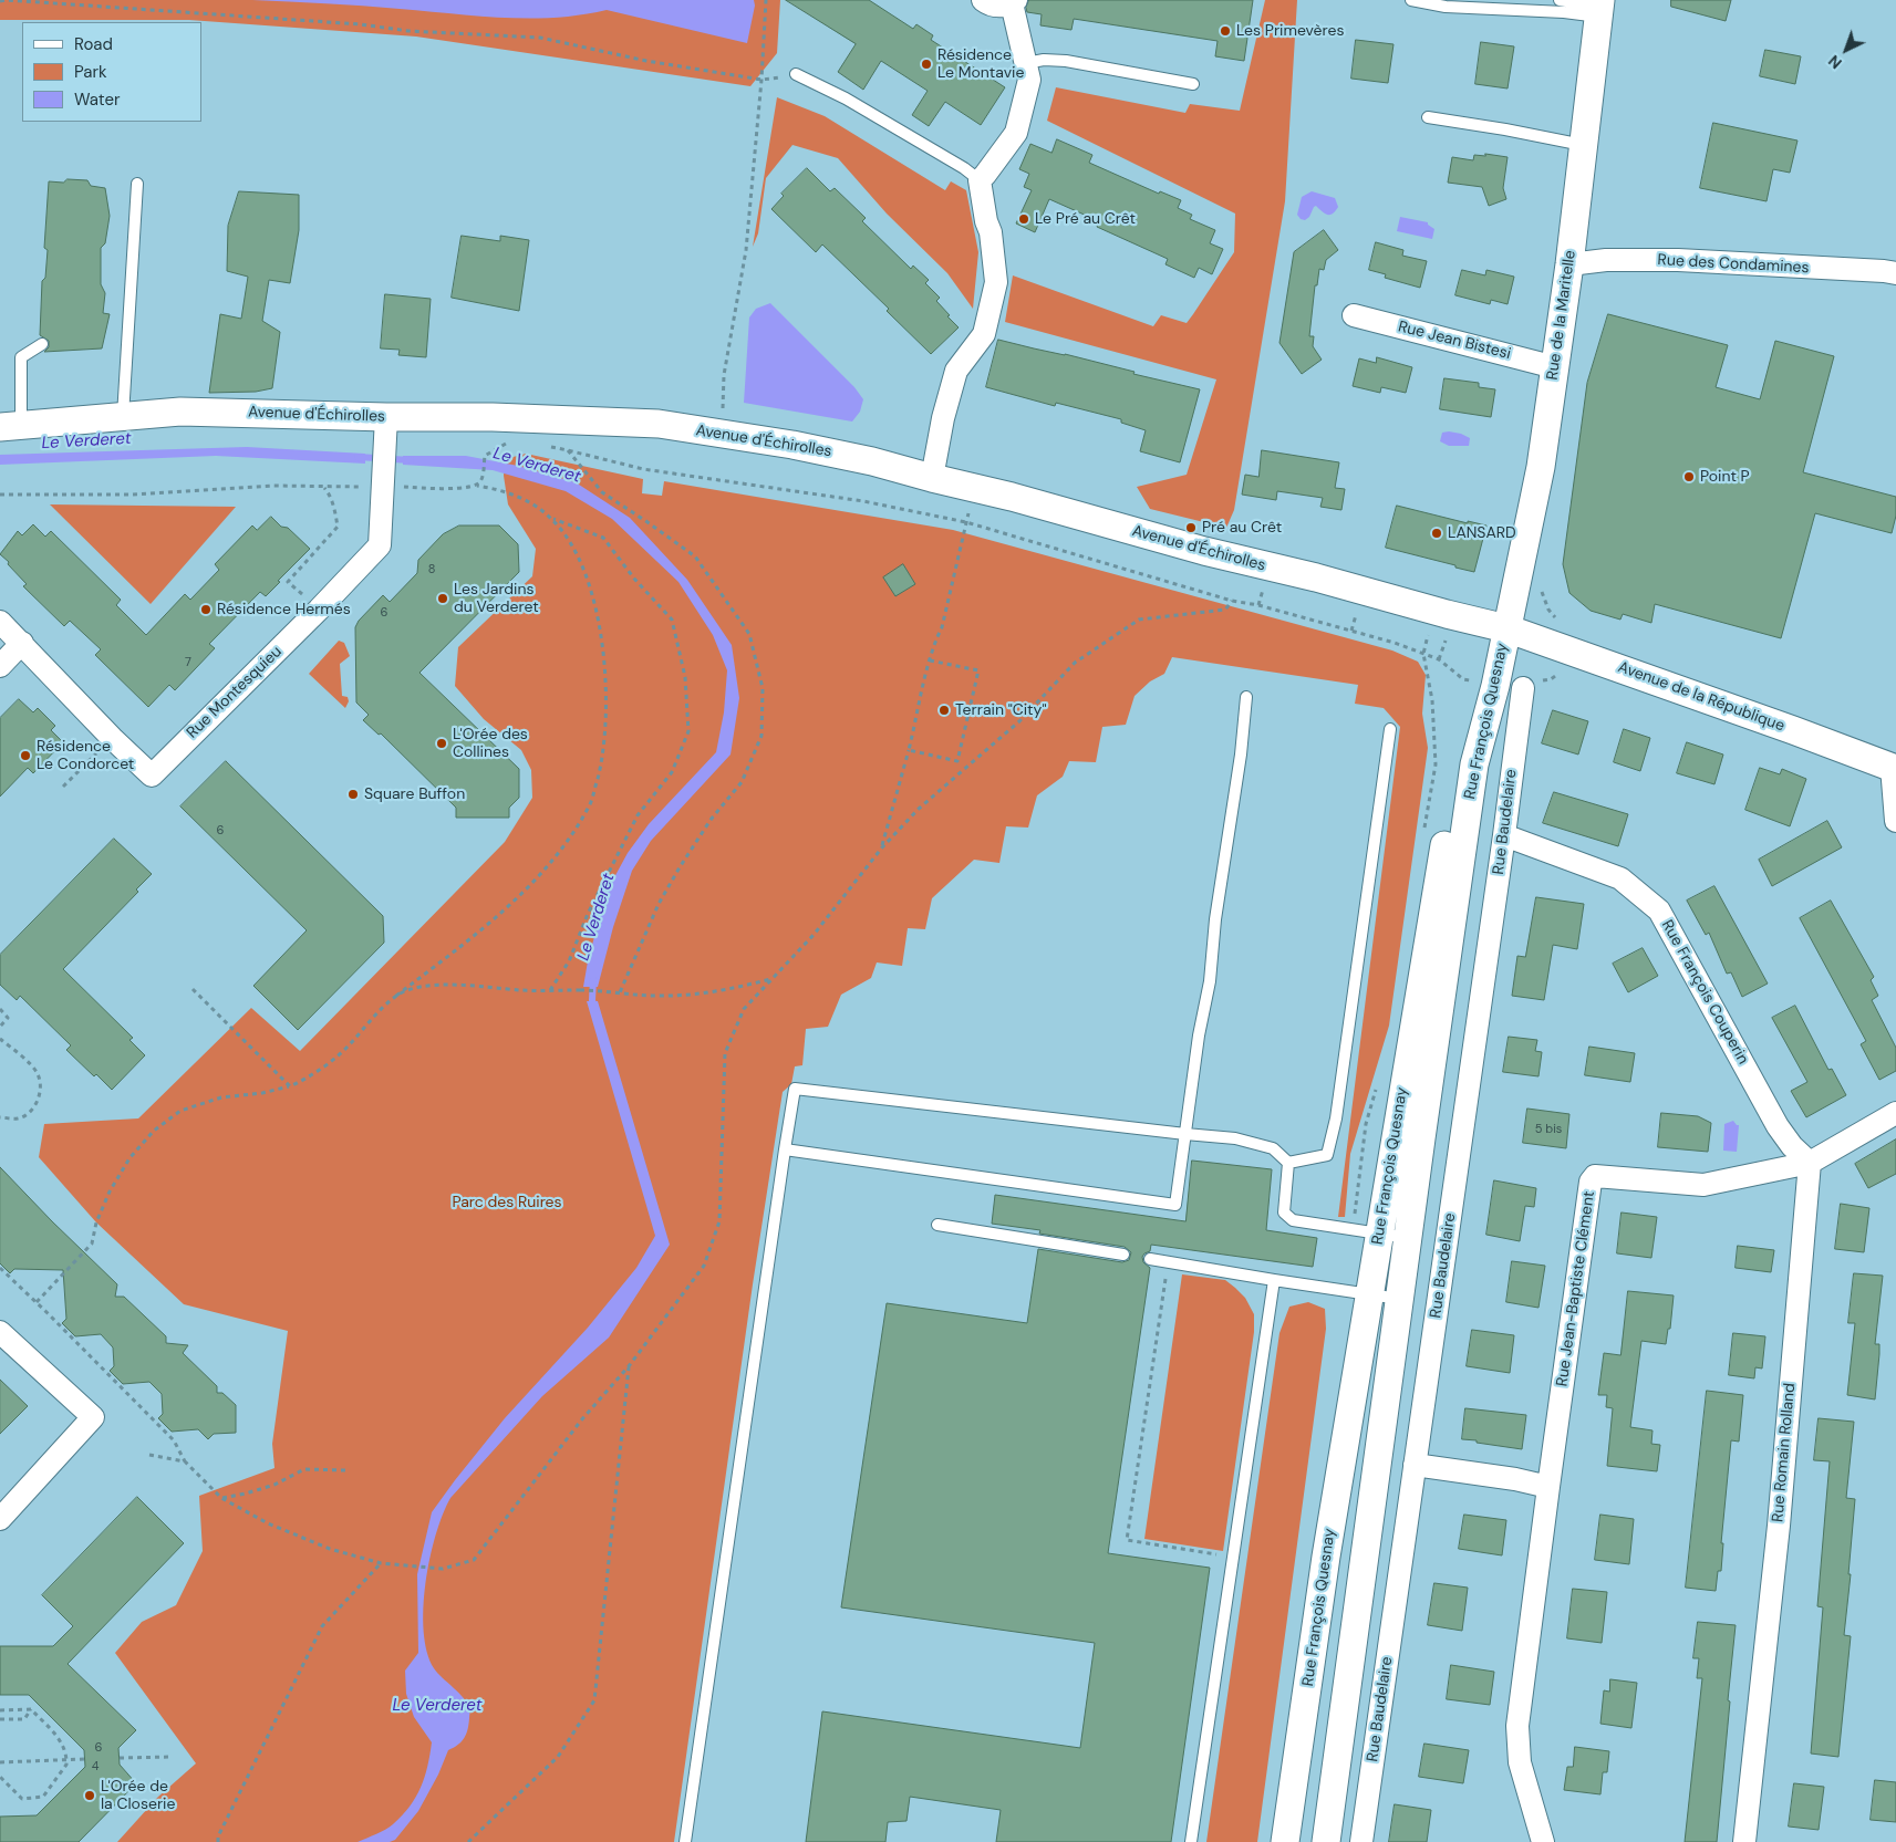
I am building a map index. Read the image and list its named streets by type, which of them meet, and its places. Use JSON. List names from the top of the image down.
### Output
{
  "streets": {
    "street": [
      "Rue des Condamines",
      "Rue de la Maritelle",
      "Rue Jean Bistesi",
      "Avenue d'Échirolles",
      "Rue Montesquieu",
      "Avenue de la République",
      "Rue François Quesnay",
      "Rue Baudelaire",
      "Rue François Couperin",
      "Rue Jean-Baptiste Clément",
      "Rue Romain Rolland"
    ]
  },
  "crossings": [
    ["Rue des Condamines", "Rue de la Maritelle"],
    ["Rue de la Maritelle", "Rue Jean Bistesi"],
    ["Rue de la Maritelle", "Avenue d'Échirolles"],
    ["Rue de la Maritelle", "Avenue de la République"],
    ["Rue de la Maritelle", "Rue François Quesnay"],
    ["Avenue d'Échirolles", "Rue Montesquieu"],
    ["Avenue d'Échirolles", "Avenue de la République"],
    ["Avenue d'Échirolles", "Rue François Quesnay"],
    ["Avenue de la République", "Rue François Quesnay"],
    ["Rue Baudelaire", "Rue François Couperin"],
    ["Rue François Couperin", "Rue Jean-Baptiste Clément"],
    ["Rue François Couperin", "Rue Romain Rolland"],
    ["Rue Jean-Baptiste Clément", "Rue Romain Rolland"]
  ],
  "water": ["Le Verderet"],
  "parks": ["Parc des Ruires"],
  "places": [
    "Les Primevères",
    "Résidence Le Montavie",
    "Le Pré au Crêt",
    "Point P",
    "Pré au Crêt",
    "LANSARD",
    "Les Jardins du Verderet",
    "Résidence Hermés",
    "Terrain \"City\"",
    "L'Orée des Collines",
    "Résidence Le Condorcet",
    "Square Buffon",
    "L'Orée de la Closerie"
  ],
  "house_numbers": [
    "8",
    "6",
    "7",
    "6",
    "5 bis",
    "6",
    "4"
  ],
  "legend": ["Road", "Park", "Water"],
  "north": "bottom left"
}
